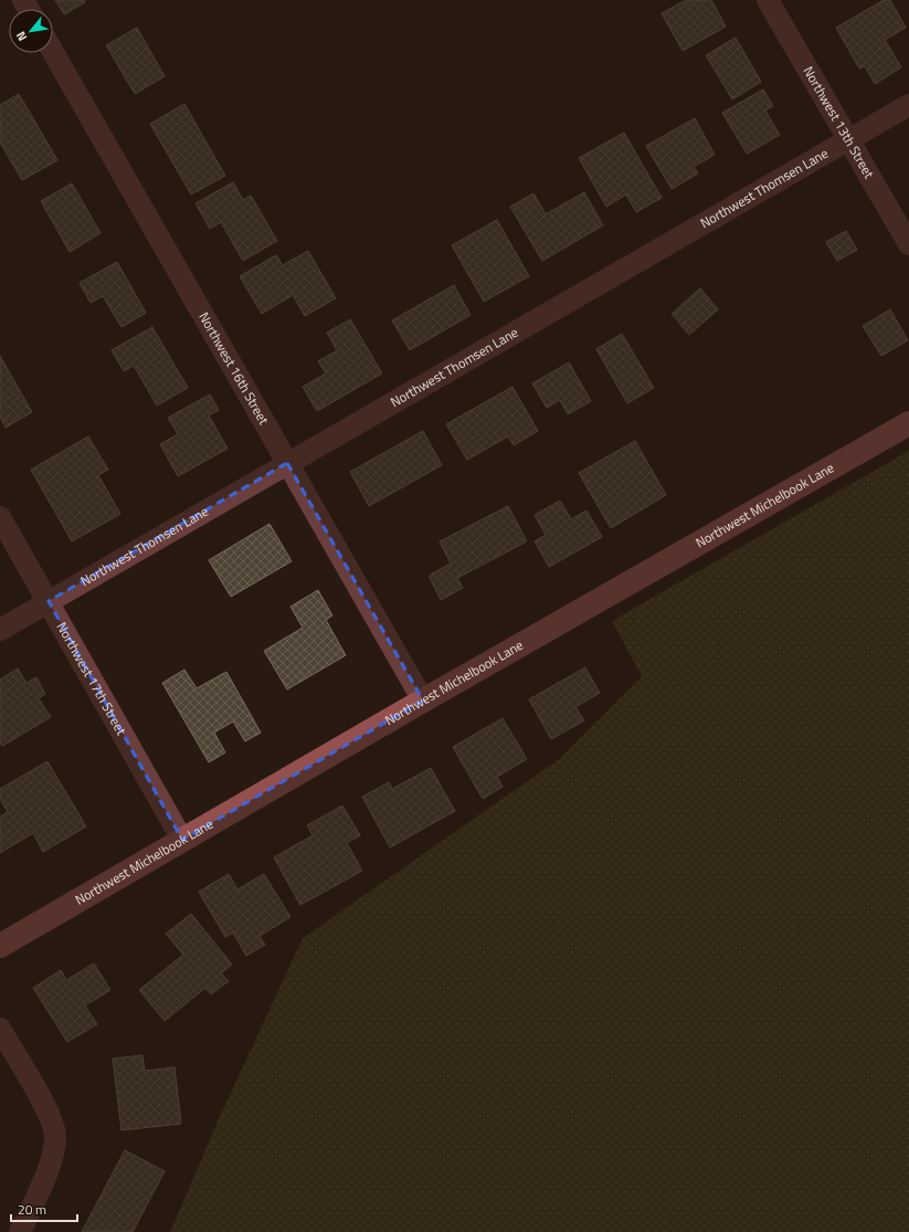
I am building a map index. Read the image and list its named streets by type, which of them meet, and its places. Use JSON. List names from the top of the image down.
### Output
{
  "streets": {
    "street": [
      "Northwest 13th Street",
      "Northwest Thomsen Lane",
      "Northwest 16th Street",
      "Northwest Michelbook Lane",
      "Northwest 17th Street"
    ]
  },
  "crossings": [
    ["Northwest 13th Street", "Northwest Thomsen Lane"],
    ["Northwest Thomsen Lane", "Northwest 16th Street"],
    ["Northwest Thomsen Lane", "Northwest 17th Street"],
    ["Northwest 16th Street", "Northwest Michelbook Lane"],
    ["Northwest Michelbook Lane", "Northwest 17th Street"]
  ],
  "scale_bar": "20 m",
  "north": "bottom left"
}
